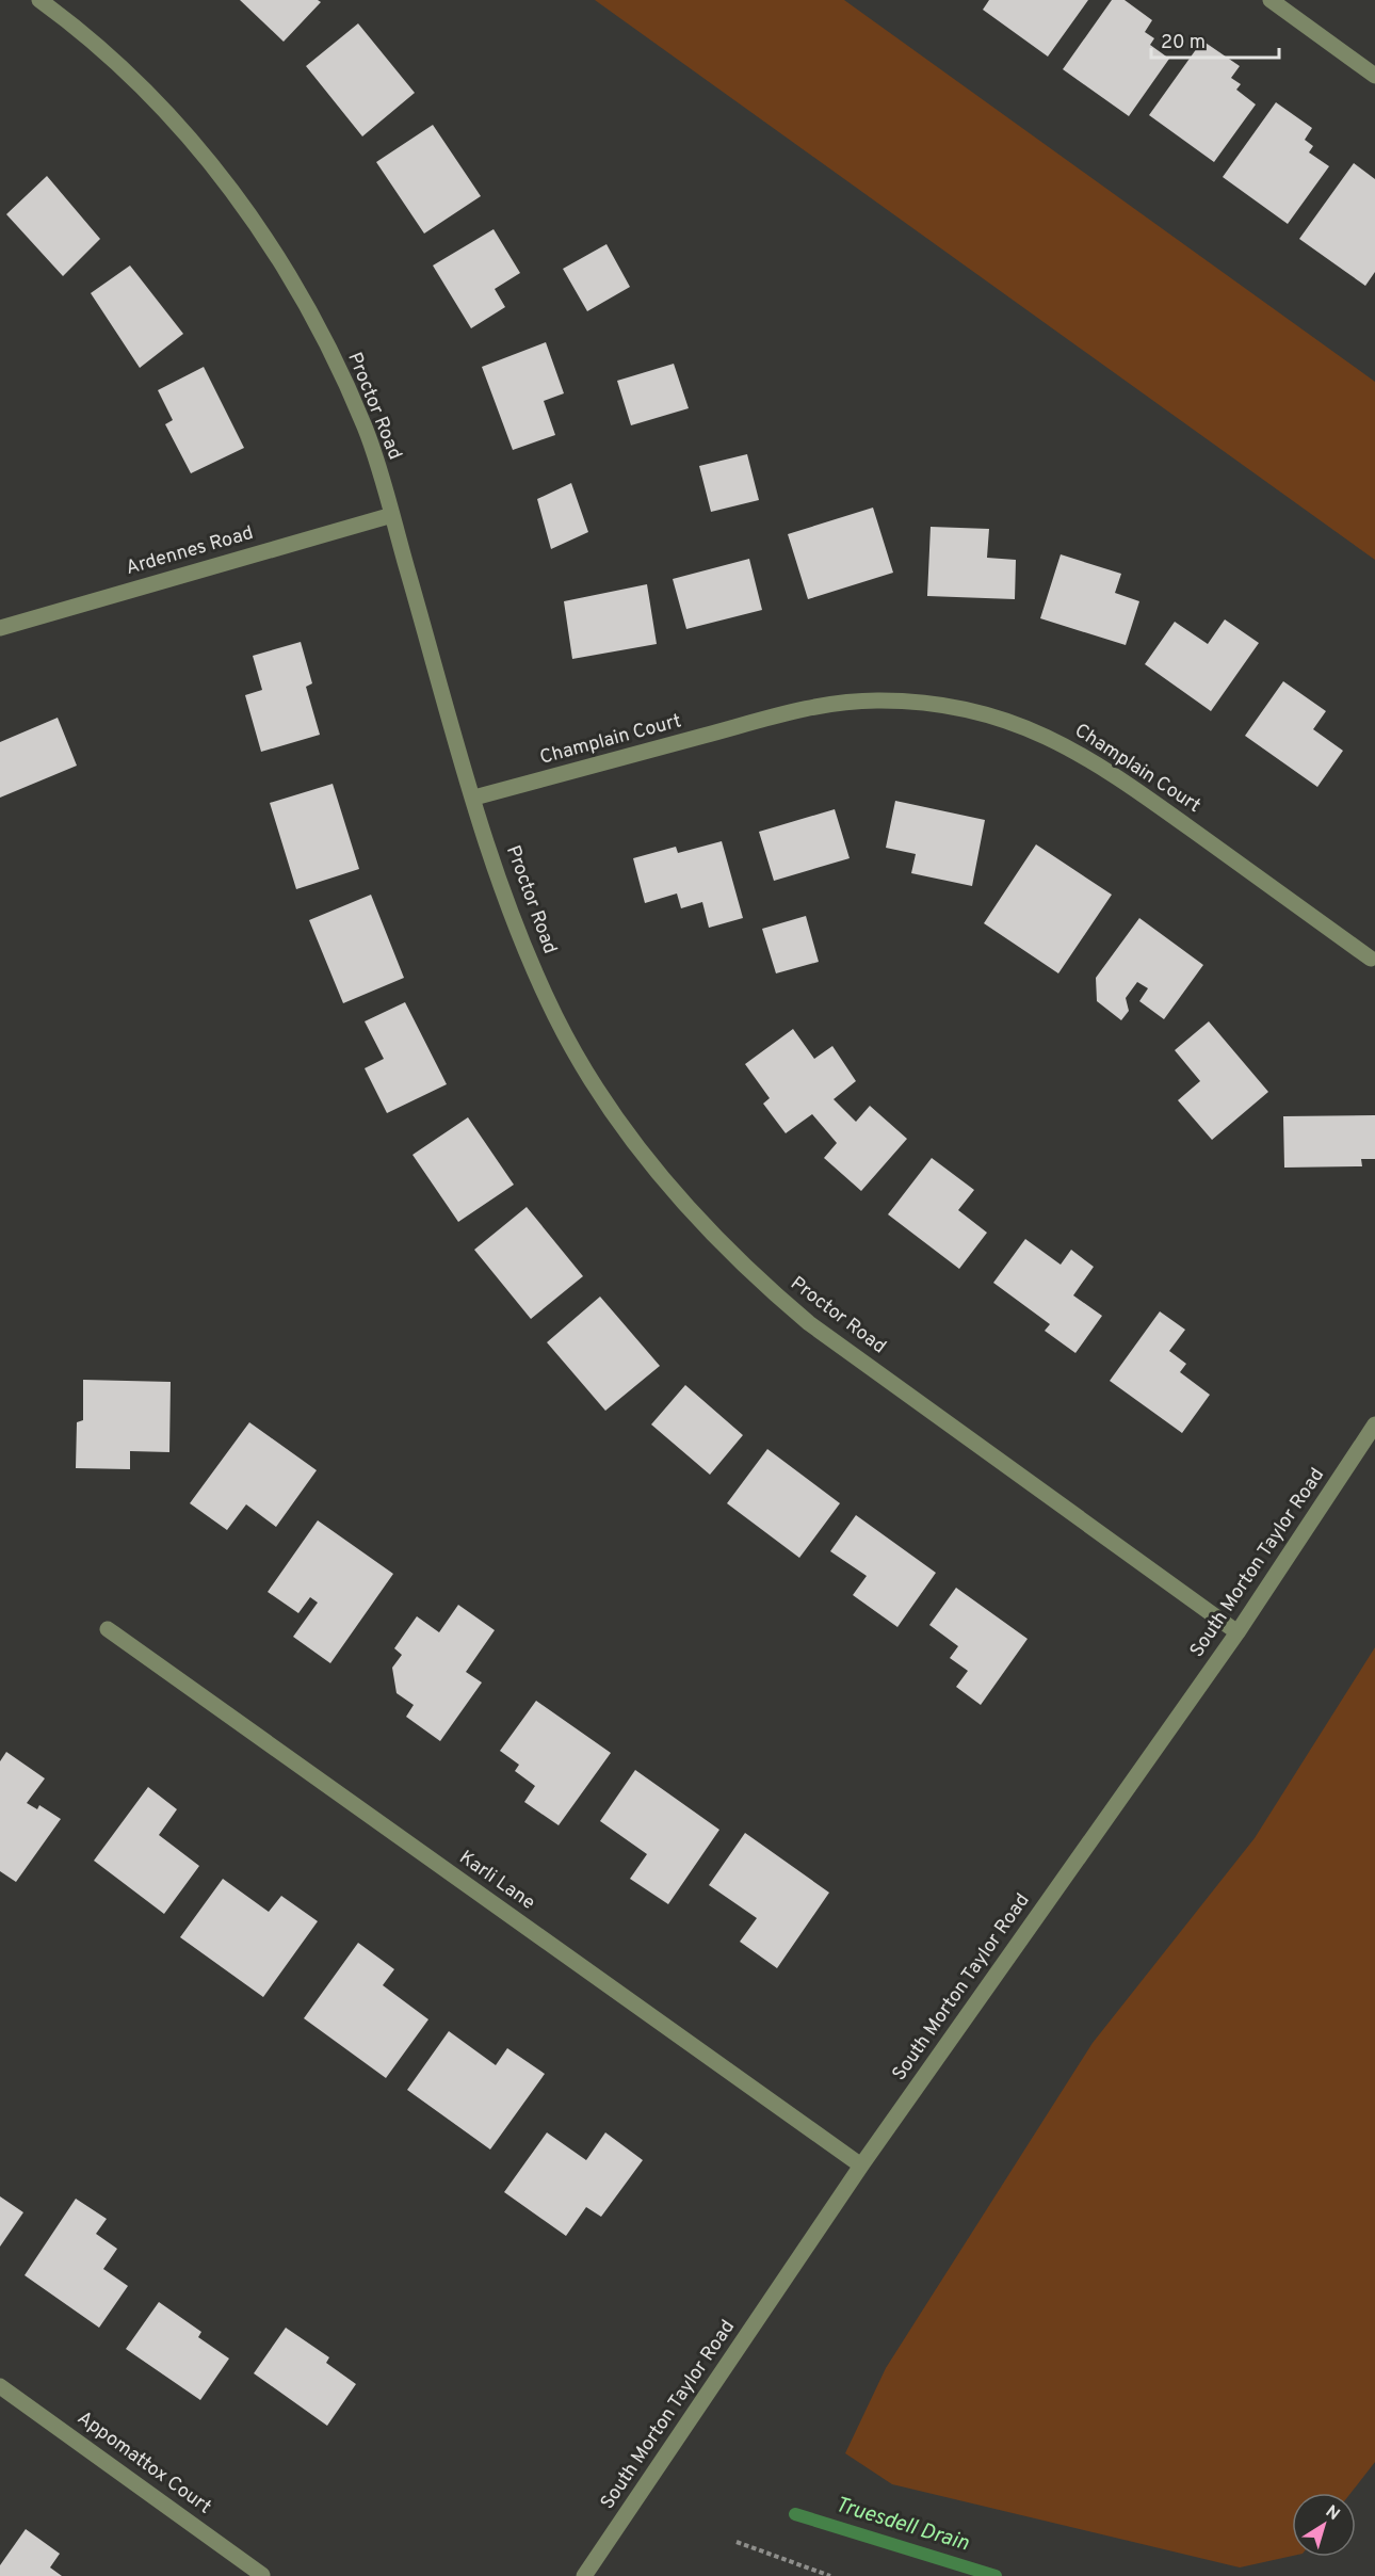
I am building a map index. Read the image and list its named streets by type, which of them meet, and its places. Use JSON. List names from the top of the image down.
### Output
{
  "streets": {
    "street": [
      "Proctor Road",
      "Ardennes Road",
      "Champlain Court",
      "South Morton Taylor Road",
      "Karli Lane",
      "Appomattox Court"
    ]
  },
  "crossings": [
    ["Proctor Road", "Ardennes Road"],
    ["Proctor Road", "Champlain Court"],
    ["Proctor Road", "South Morton Taylor Road"],
    ["South Morton Taylor Road", "Karli Lane"]
  ],
  "water": ["Truesdell Drain"],
  "scale_bar": "20 m",
  "north": "top right"
}
